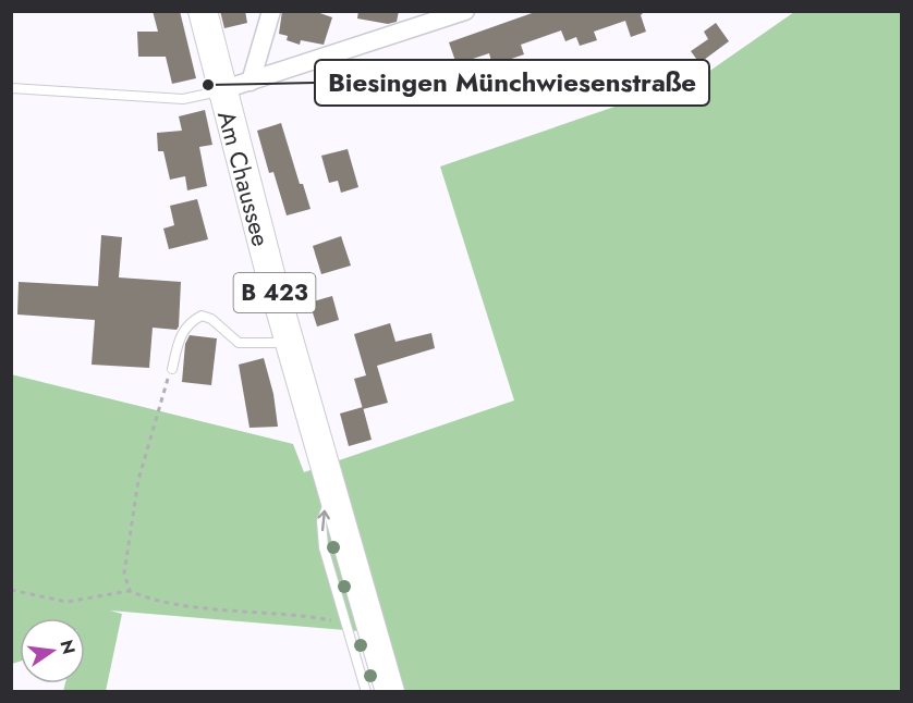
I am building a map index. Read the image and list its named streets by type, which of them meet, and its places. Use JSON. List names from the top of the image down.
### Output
{
  "streets": {
    "main road": ["Am Chaussee", "B 423"]
  },
  "crossings": [
    ["Am Chaussee", "B 423"]
  ],
  "places": ["Biesingen Münchwiesenstraße"],
  "north": "right"
}
